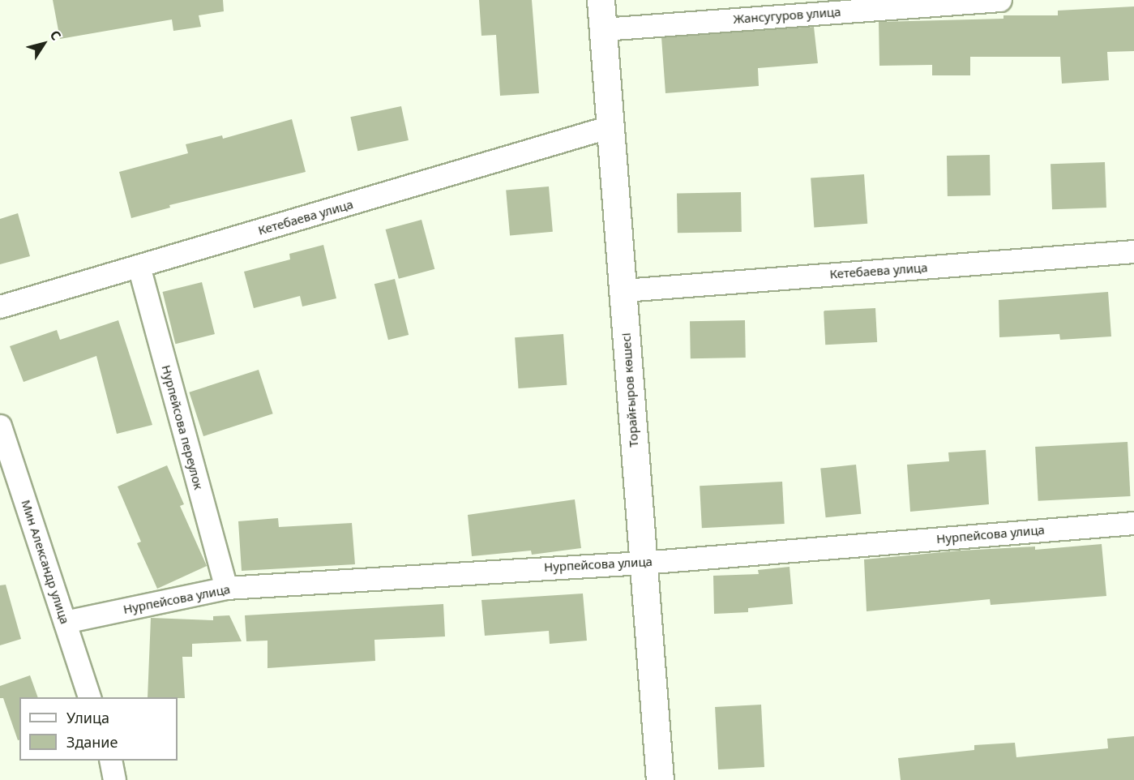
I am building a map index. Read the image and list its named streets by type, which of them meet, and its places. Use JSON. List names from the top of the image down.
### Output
{
  "streets": {
    "street": [
      "Жансугуров улица",
      "Кетебаева улица",
      "Торайғыров көшесі",
      "Нурпейсова переулок",
      "Нурпейсова улица",
      "Мин Александр улица"
    ]
  },
  "crossings": [
    ["Жансугуров улица", "Торайғыров көшесі"],
    ["Кетебаева улица", "Торайғыров көшесі"],
    ["Кетебаева улица", "Нурпейсова переулок"],
    ["Торайғыров көшесі", "Нурпейсова улица"],
    ["Нурпейсова переулок", "Нурпейсова улица"],
    ["Нурпейсова улица", "Мин Александр улица"]
  ],
  "legend": ["Улица", "Здание"],
  "north": "top right"
}
